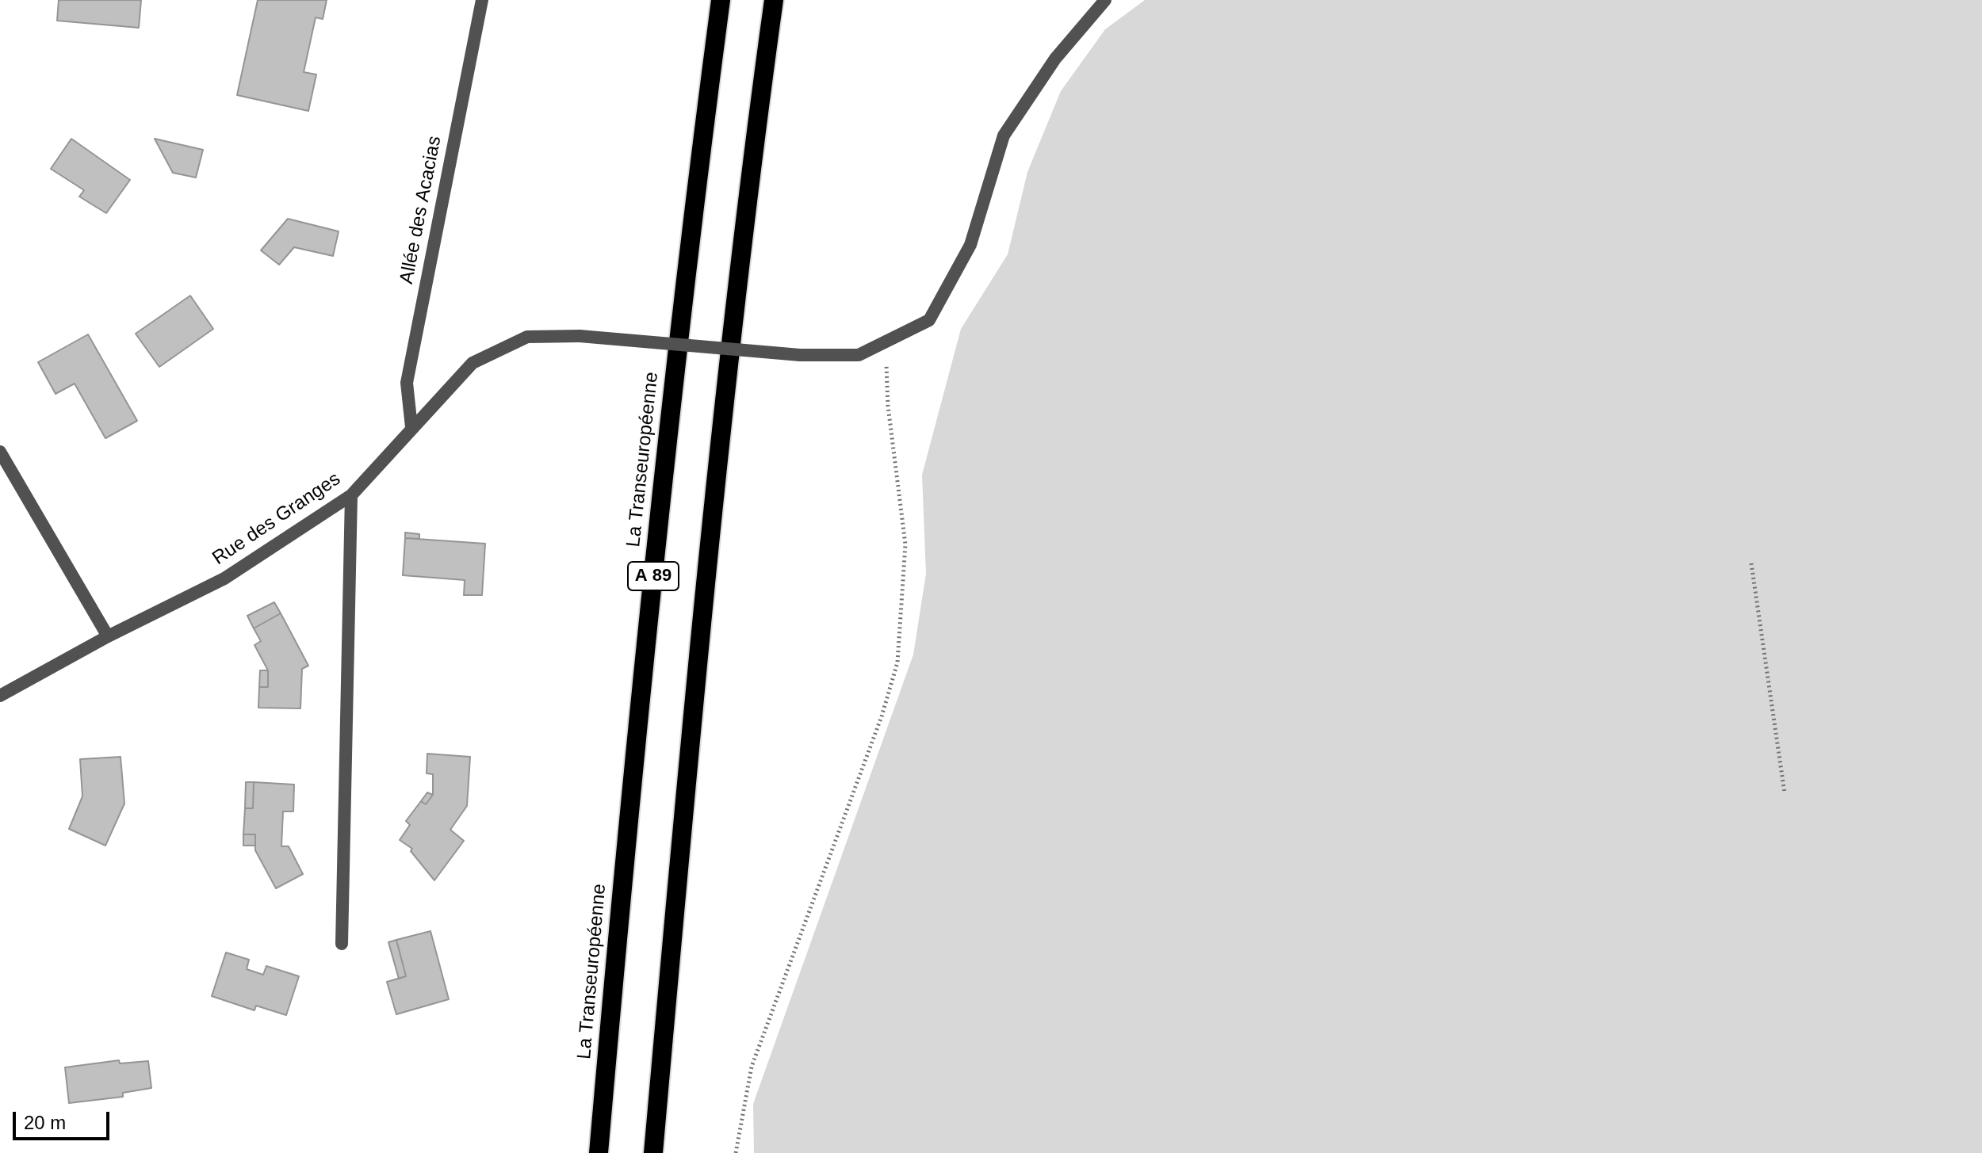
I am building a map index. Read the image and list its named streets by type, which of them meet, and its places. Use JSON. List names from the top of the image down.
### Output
{
  "streets": {
    "highway": ["La Transeuropéenne", "A 89"],
    "street": ["Allée des Acacias", "Rue des Granges"]
  },
  "crossings": [
    ["Allée des Acacias", "Rue des Granges"]
  ],
  "scale_bar": "20 m"
}
